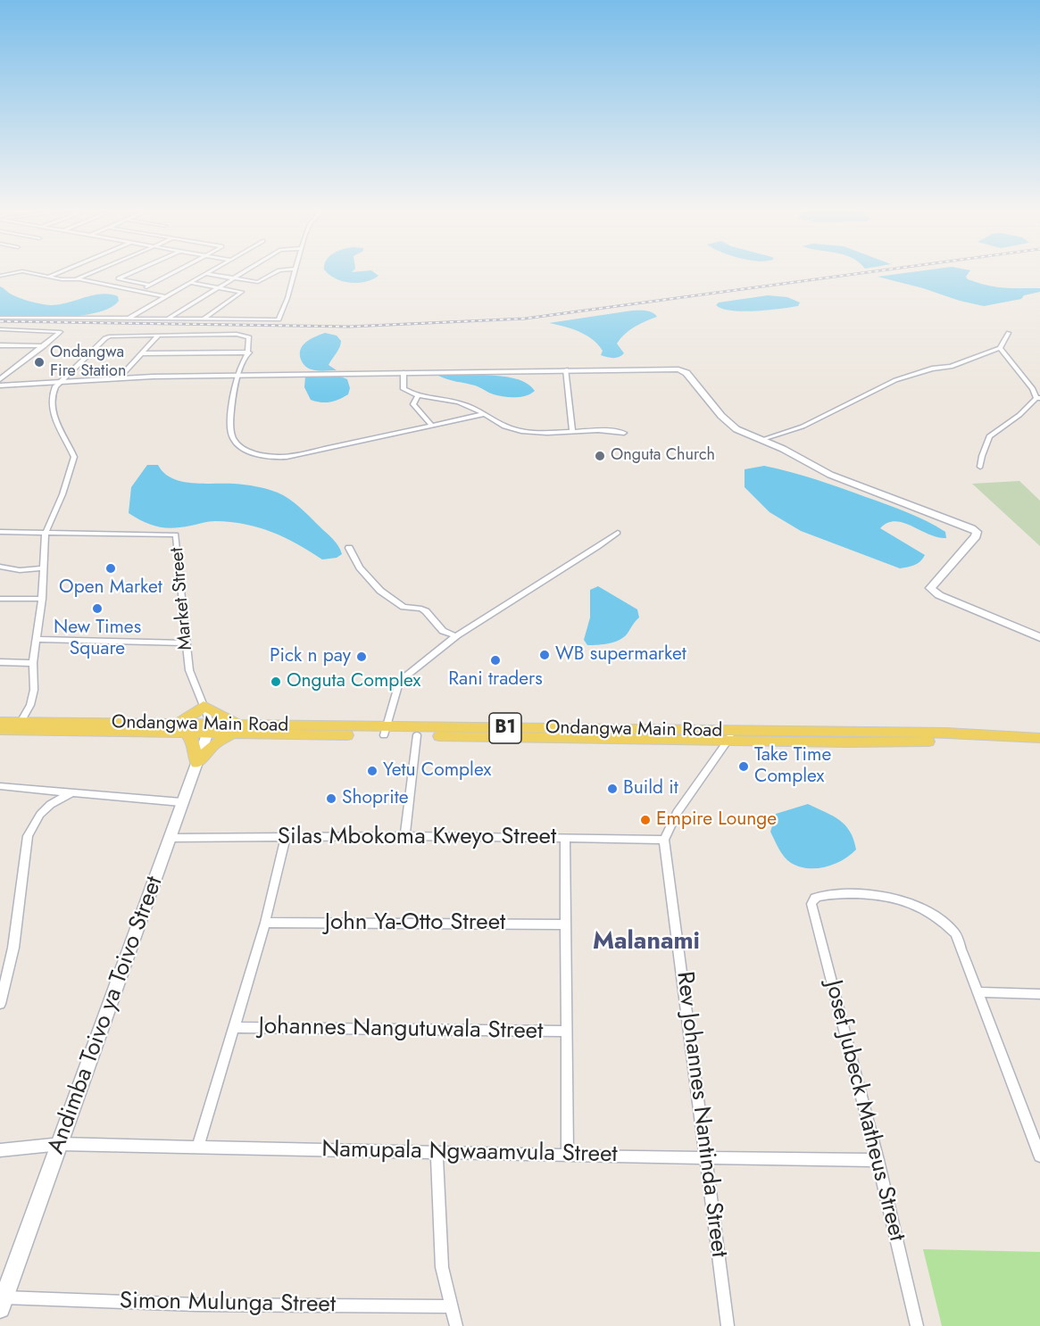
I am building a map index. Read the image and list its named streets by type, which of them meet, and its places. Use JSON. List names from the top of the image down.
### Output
{
  "streets": {
    "main road": ["Ondangwa Main Road", "B1"],
    "street": [
      "Market Street",
      "Silas Mbokoma Kweyo Street",
      "John Ya-Otto Street",
      "Andimba Toivo ya Toivo Street",
      "Johannes Nangutuwala Street",
      "Josef Jubeck Matheus Street",
      "Rev Johannes Nantinda Street",
      "Namupala Ngwaamvula Street",
      "Simon Mulunga Street"
    ]
  },
  "crossings": [
    ["Market Street", "Ondangwa Main Road"],
    ["Market Street", "Andimba Toivo ya Toivo Street"],
    ["Ondangwa Main Road", "Andimba Toivo ya Toivo Street"],
    ["Silas Mbokoma Kweyo Street", "Andimba Toivo ya Toivo Street"],
    ["Silas Mbokoma Kweyo Street", "Rev Johannes Nantinda Street"],
    ["Andimba Toivo ya Toivo Street", "Namupala Ngwaamvula Street"],
    ["Andimba Toivo ya Toivo Street", "Simon Mulunga Street"],
    ["Josef Jubeck Matheus Street", "Namupala Ngwaamvula Street"],
    ["Rev Johannes Nantinda Street", "Namupala Ngwaamvula Street"]
  ],
  "districts": ["Malanami"],
  "places": [
    "Ondangwa Fire Station",
    "Onguta Church",
    "Open Market",
    "New Times Square",
    "WB supermarket",
    "Pick n pay",
    "Rani traders",
    "Onguta Complex",
    "Take Time Complex",
    "Yetu Complex",
    "Build it",
    "Shoprite",
    "Empire Lounge"
  ]
}
